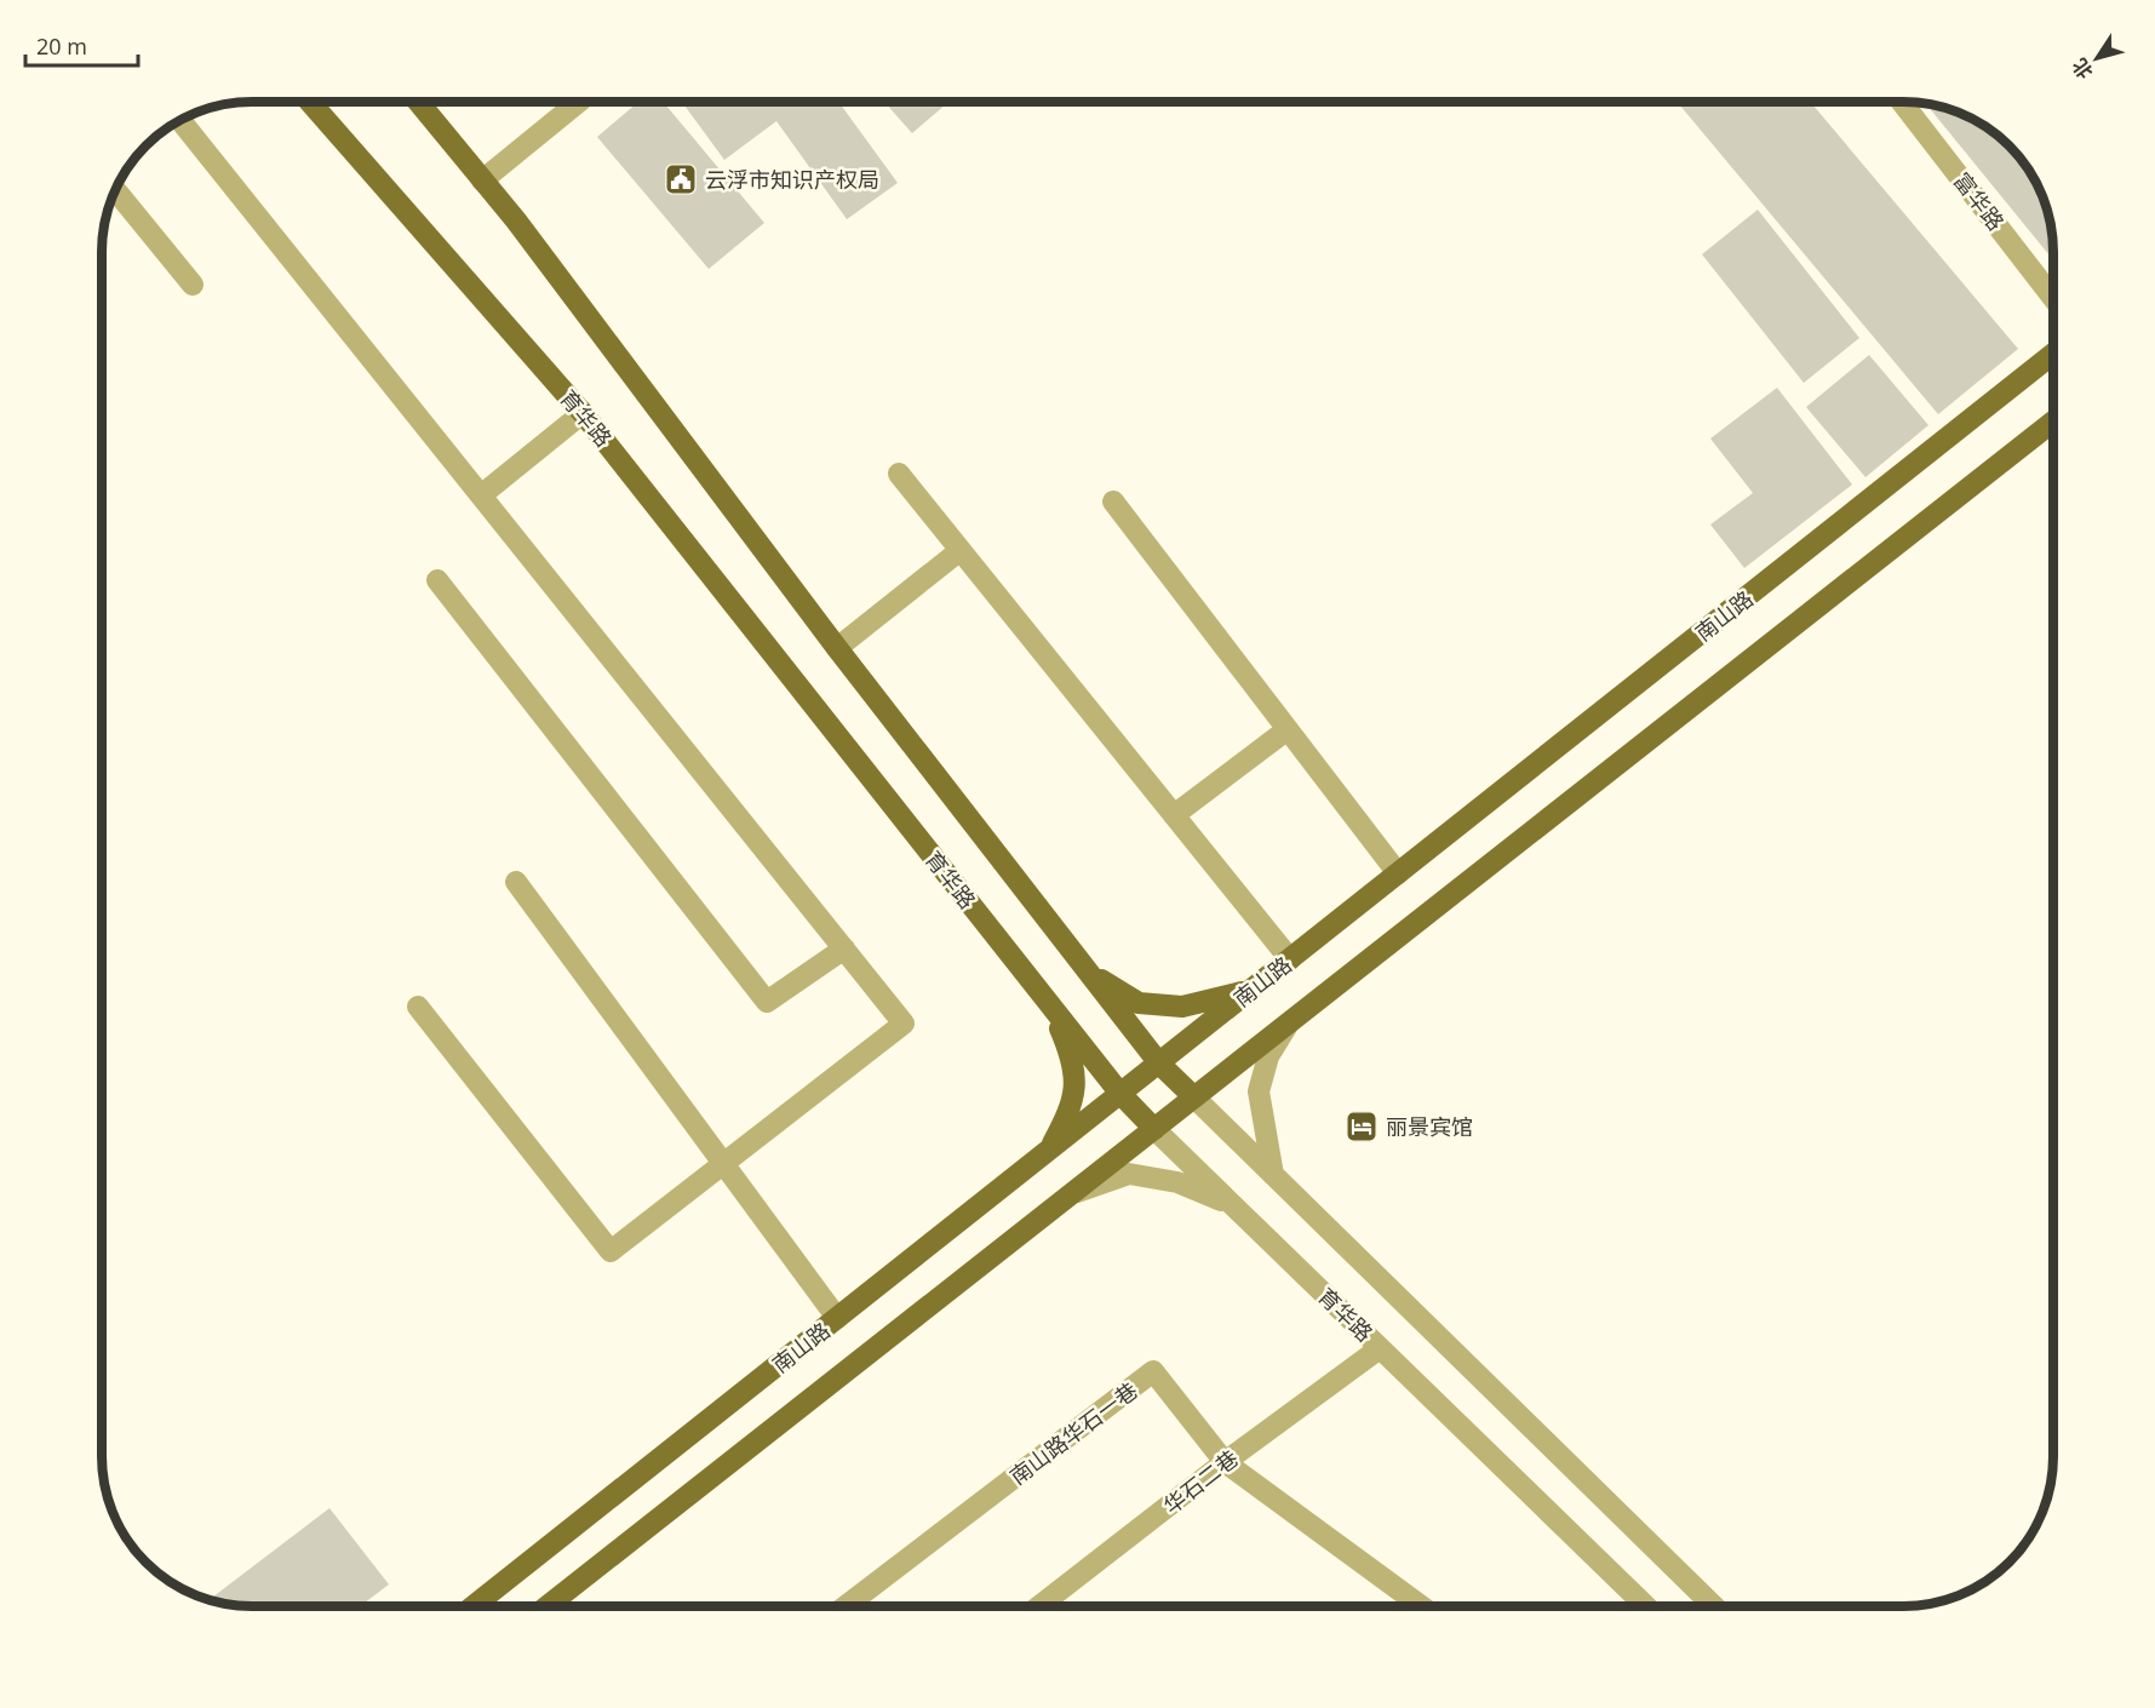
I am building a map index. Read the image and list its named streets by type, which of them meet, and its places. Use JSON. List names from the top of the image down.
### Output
{
  "streets": {
    "main road": ["育华路", "南山路"],
    "street": ["富华路", "南山路华石一巷", "华石二巷"]
  },
  "crossings": [
    ["育华路", "南山路"],
    ["育华路", "华石二巷"],
    ["南山路华石一巷", "华石二巷"]
  ],
  "places": {
    "public building": ["云浮市知识产权局"],
    "hotel": ["丽景宾馆"]
  },
  "scale_bar": "20 m",
  "north": "bottom left"
}
